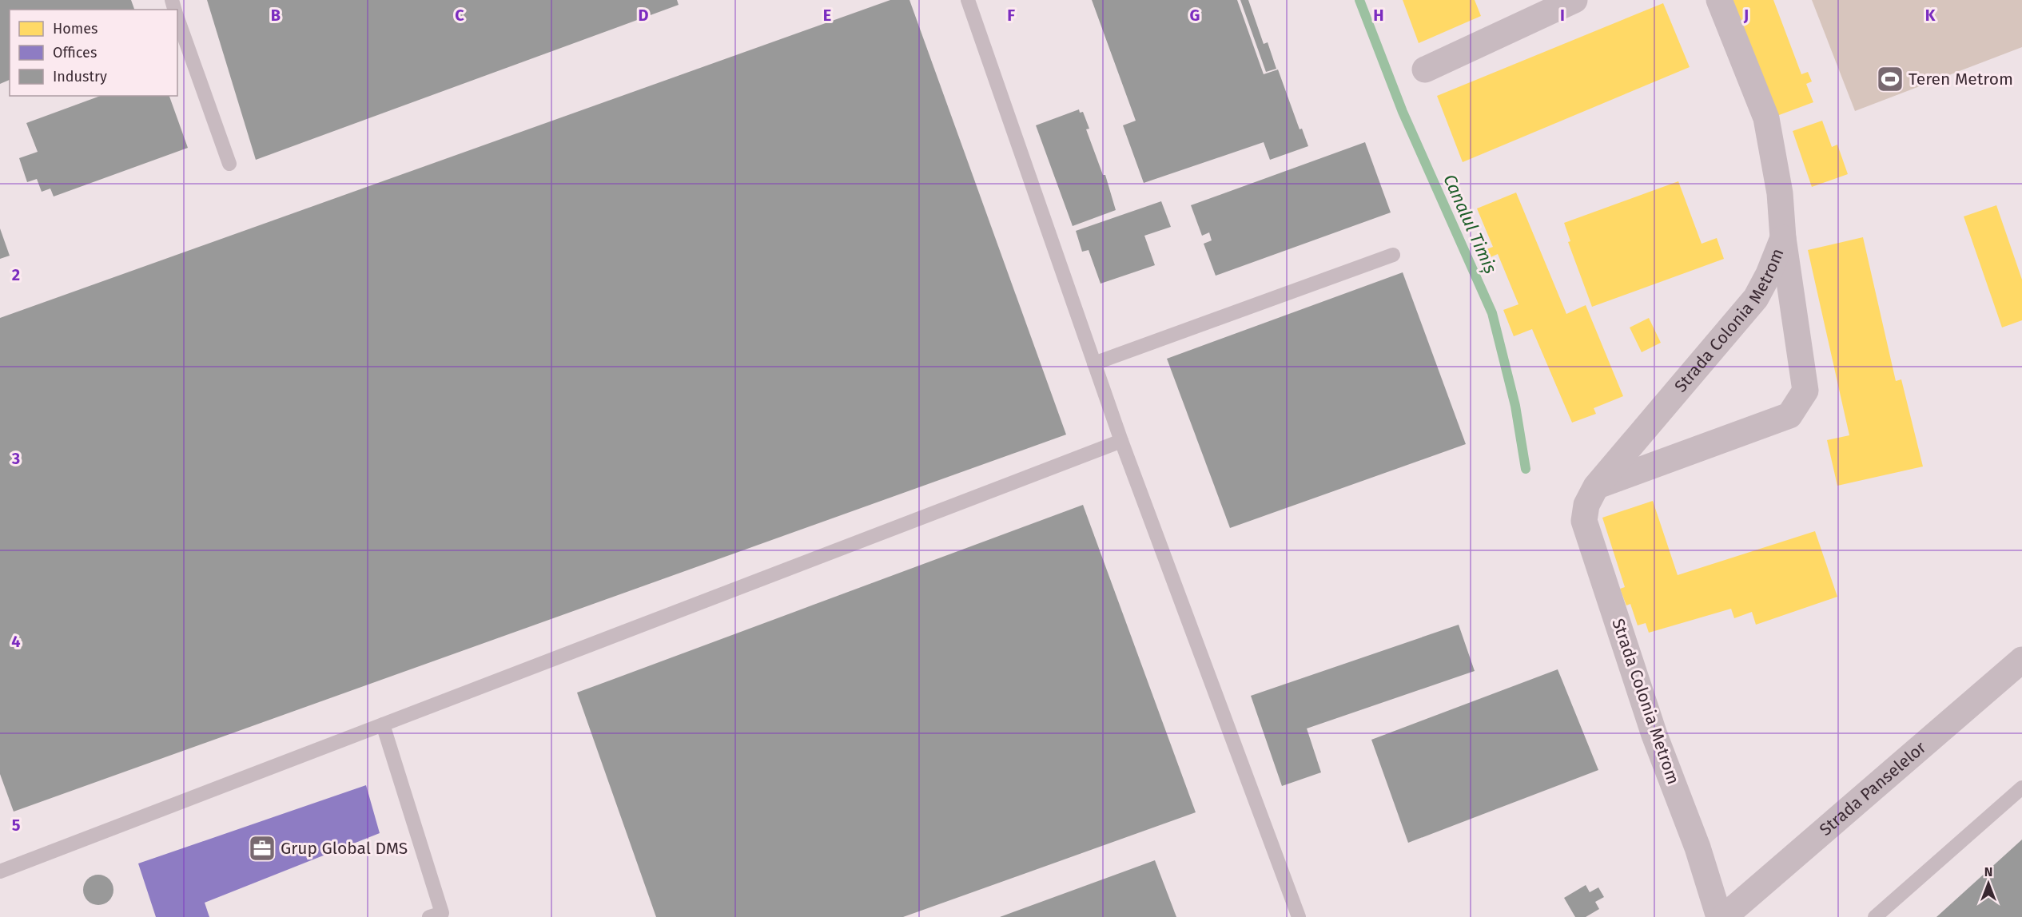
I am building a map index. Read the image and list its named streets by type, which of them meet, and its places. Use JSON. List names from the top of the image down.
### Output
{
  "streets": {
    "street": ["Strada Colonia Metrom", "Strada Panselelor"]
  },
  "water": ["Canalul Timiș"],
  "places": {
    "sports": ["Teren Metrom"],
    "office": ["Grup Global DMS"]
  },
  "legend": ["Homes", "Offices", "Industry"],
  "north": "top",
  "grid": {
    "columns": [
      "B",
      "C",
      "D",
      "E",
      "F",
      "G",
      "H",
      "I",
      "J",
      "K"
    ],
    "rows": [
      "2",
      "3",
      "4",
      "5"
    ]
  }
}
